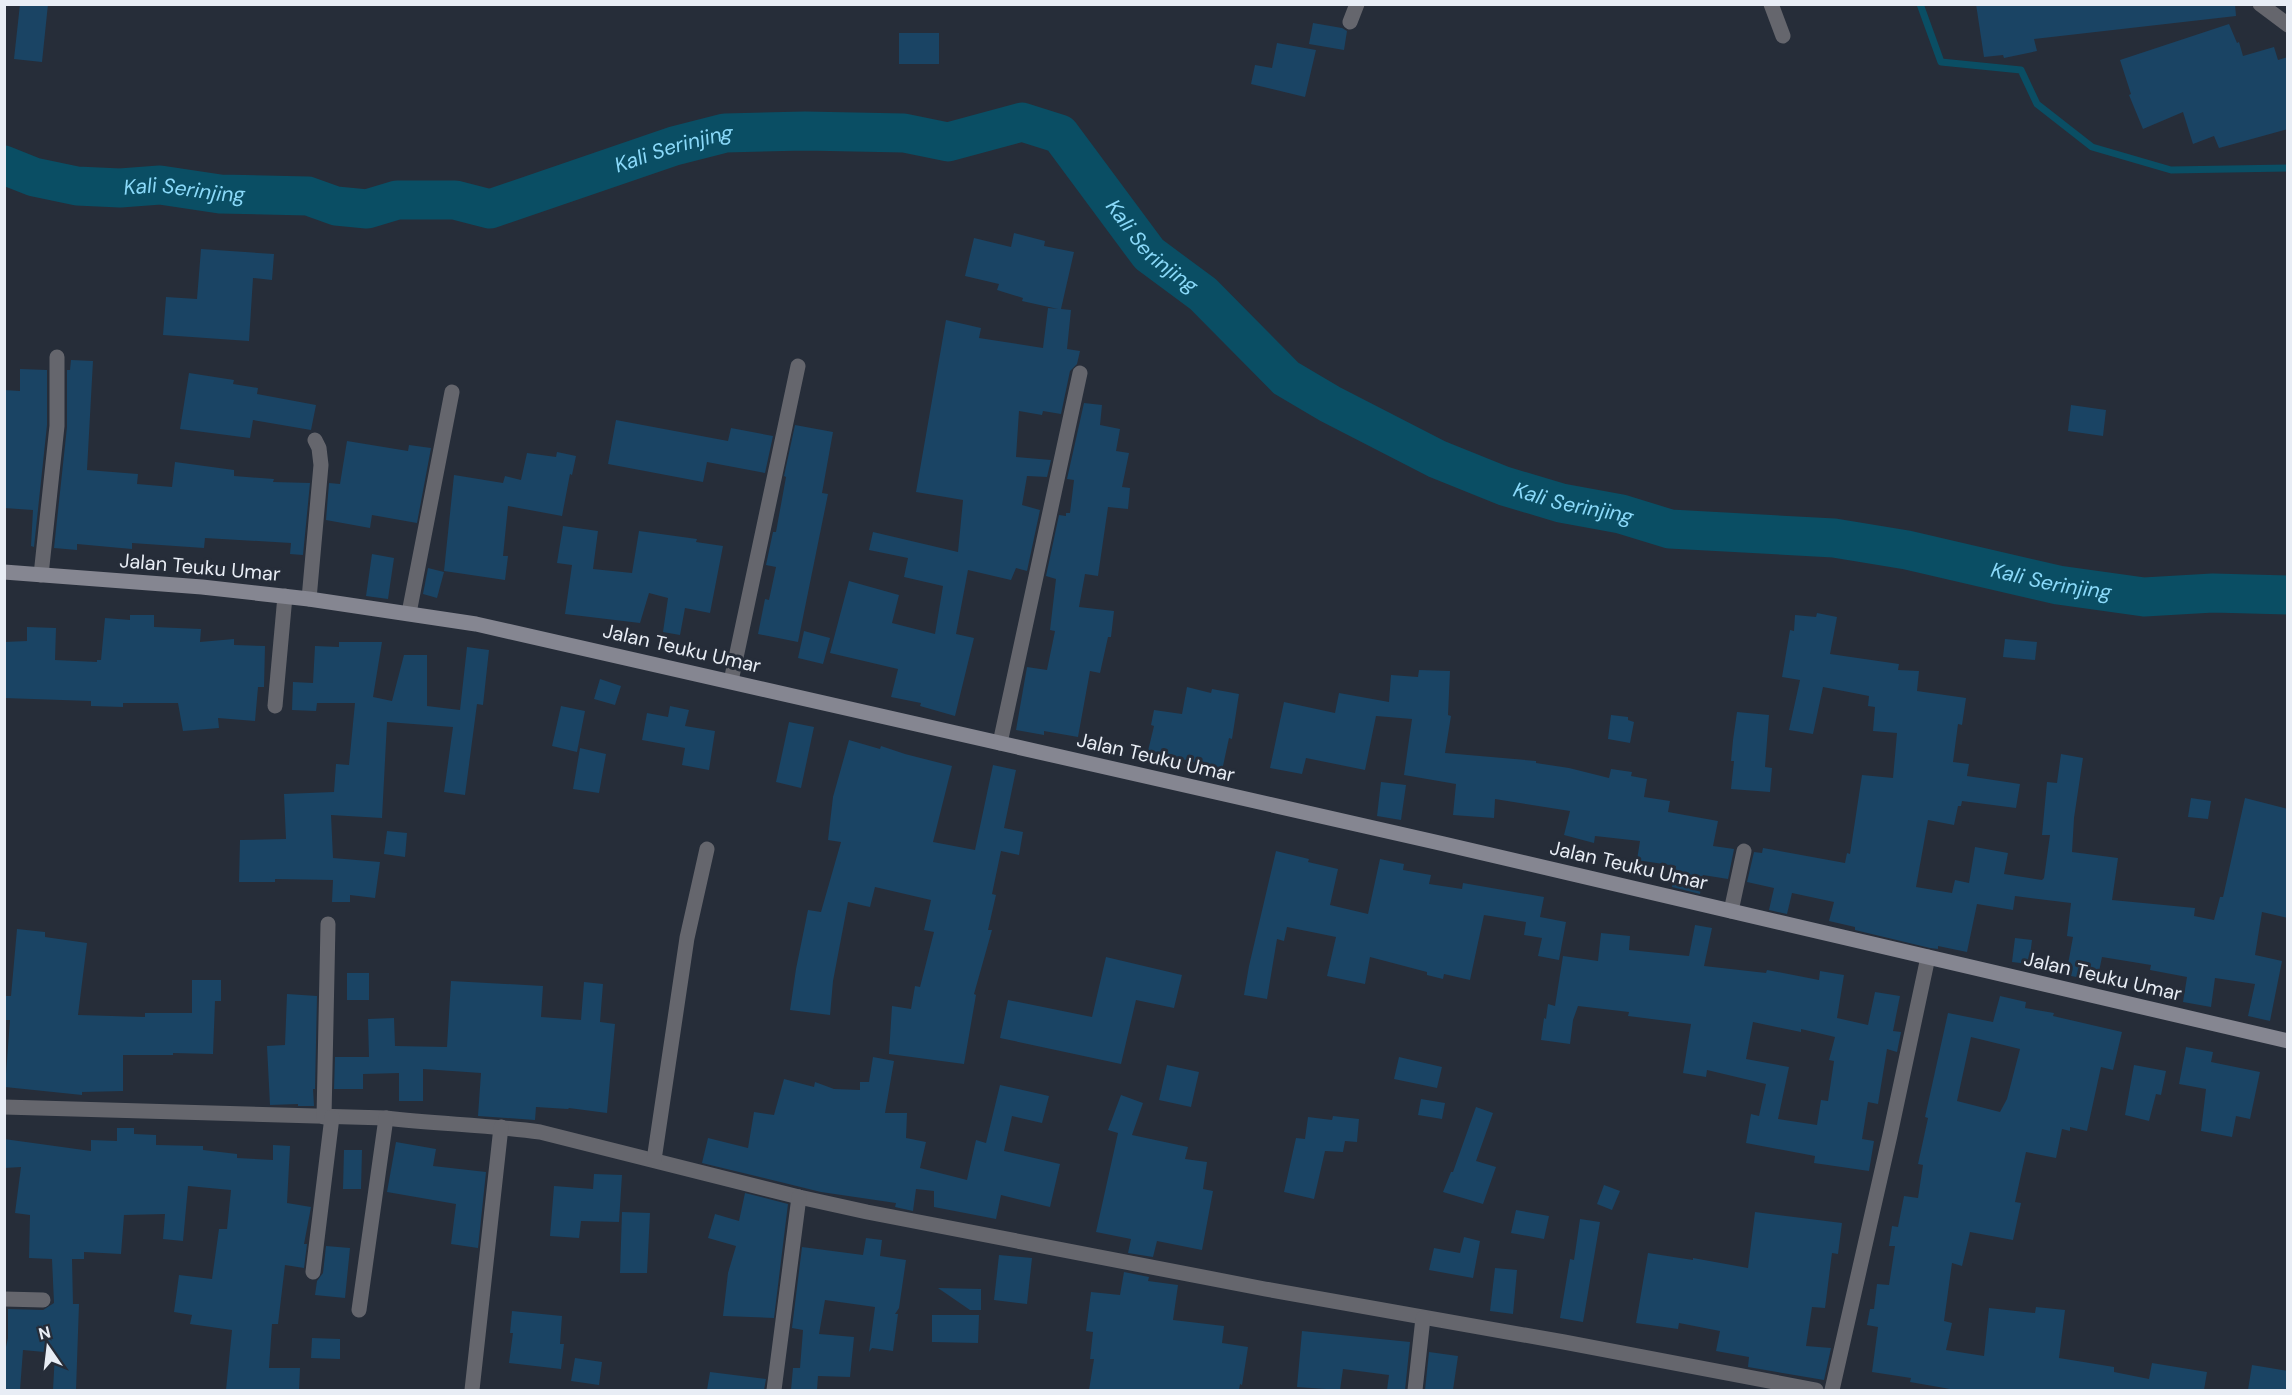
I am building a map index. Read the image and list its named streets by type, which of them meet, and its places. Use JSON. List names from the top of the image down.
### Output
{
  "streets": {
    "main road": ["Jalan Teuku Umar"]
  },
  "water": ["Kali Serinjing"],
  "north": "top"
}
